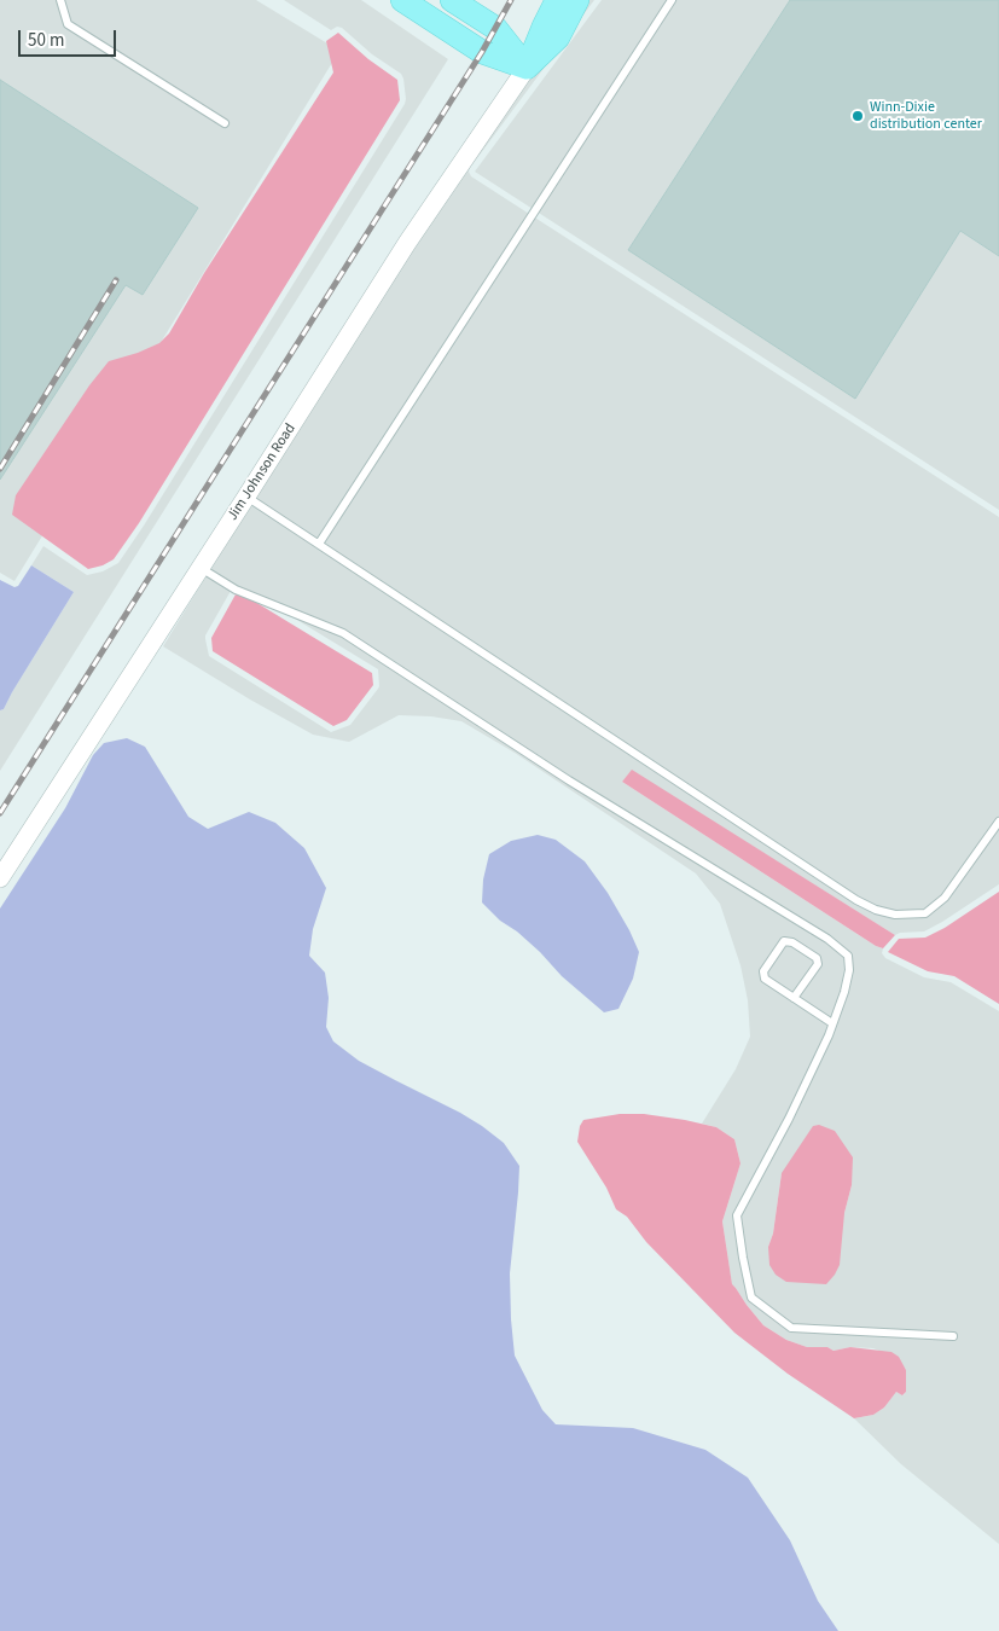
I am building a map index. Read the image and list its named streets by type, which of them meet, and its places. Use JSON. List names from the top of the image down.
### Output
{
  "streets": {
    "main road": ["Jim Johnson Road"]
  },
  "places": ["Winn-Dixie distribution center"],
  "scale_bar": "50 m"
}
